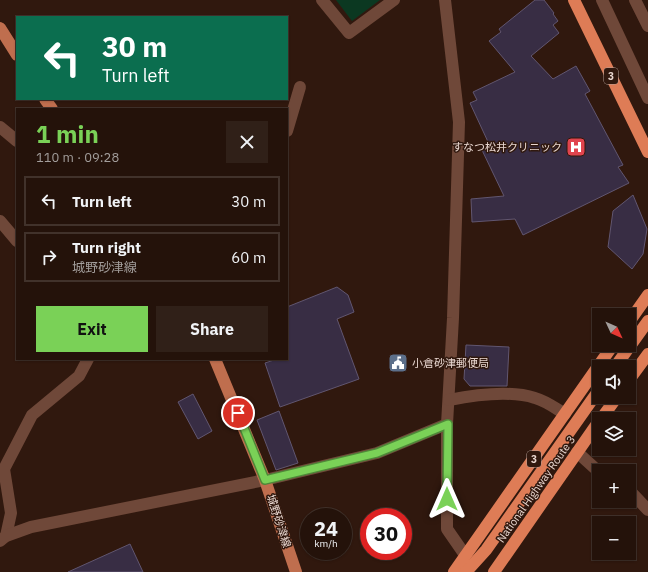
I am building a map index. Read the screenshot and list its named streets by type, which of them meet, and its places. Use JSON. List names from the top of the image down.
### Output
{
  "streets": {
    "highway": ["3", "National Highway Route 3"],
    "main road": ["城野砂津線"]
  },
  "places": {
    "hospital": ["すなつ松井クリニック"],
    "public building": ["小倉砂津郵便局"]
  },
  "north": "bottom right",
  "page": {
    "turn": ["30 m", "Turn left"],
    "heading": ["1 min", "110 m · 09:28"],
    "list": [
      {
        "name": "Turn left",
        "value": "30 m"
      },
      {
        "name": "Turn right",
        "note": "城野砂津線",
        "value": "60 m"
      }
    ],
    "buttons": ["Exit", "Share"],
    "map_buttons": ["+", "−"],
    "speed": "24 km/h",
    "limit": "30"
  }
}
